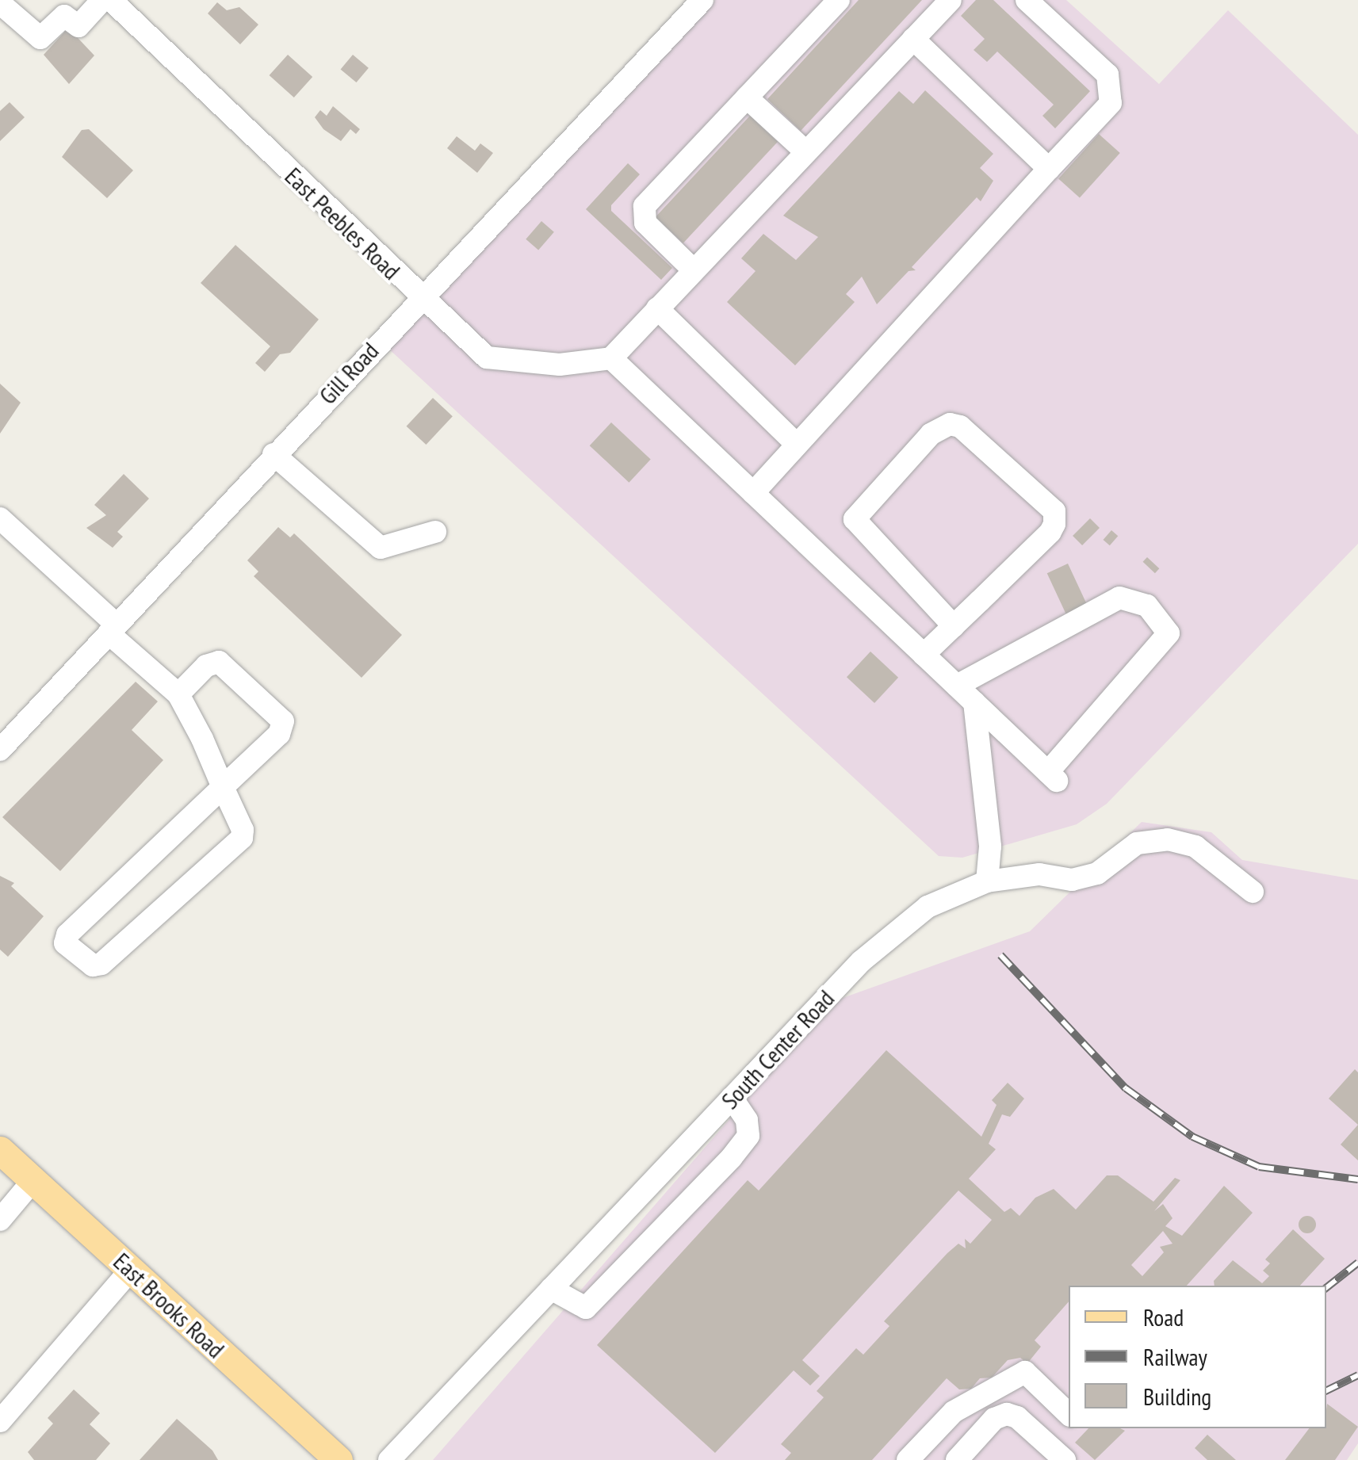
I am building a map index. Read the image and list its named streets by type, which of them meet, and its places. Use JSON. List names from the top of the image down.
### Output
{
  "streets": {
    "main road": ["East Brooks Road"],
    "street": ["East Peebles Road", "Gill Road", "South Center Road"]
  },
  "crossings": [
    ["East Peebles Road", "Gill Road"]
  ],
  "legend": ["Road", "Railway", "Building"]
}
